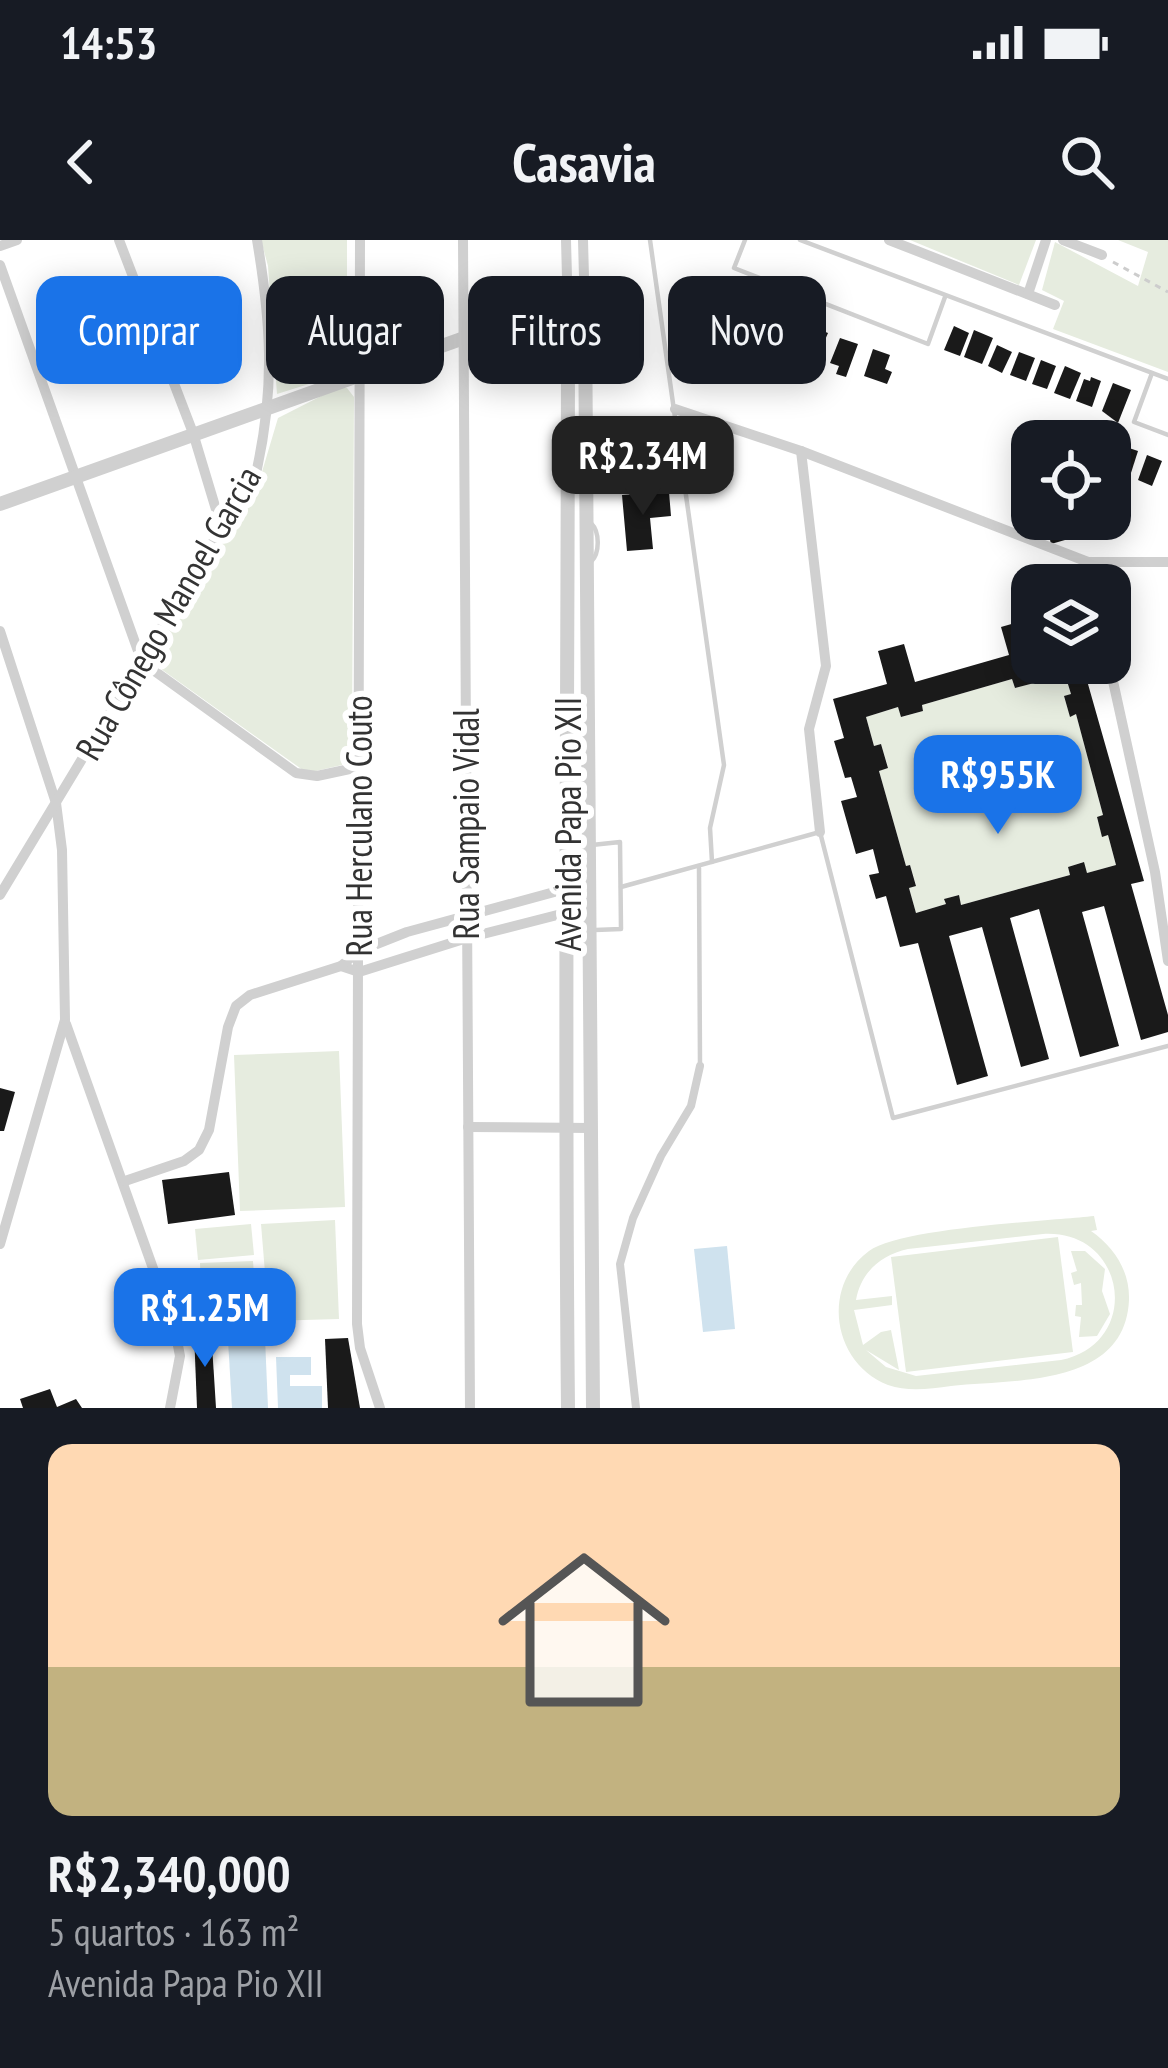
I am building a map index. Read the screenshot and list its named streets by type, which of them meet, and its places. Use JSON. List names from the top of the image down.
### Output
{
  "streets": {
    "street": [
      "Rua Cônego Manoel Garcia",
      "Rua Sampaio Vidal",
      "Avenida Papa Pio XII",
      "Rua Herculano Couto"
    ]
  },
  "page": {
    "status": "14:53",
    "header": "Casavia",
    "chip": [
      "Comprar",
      "Alugar",
      "Filtros",
      "Novo"
    ],
    "price": ["R$2.34M", "R$955K", "R$1.25M"],
    "list": [
      {
        "name": "R$2,340,000",
        "note": "5 quartos · 163 m² · Avenida Papa Pio XII"
      }
    ]
  }
}
